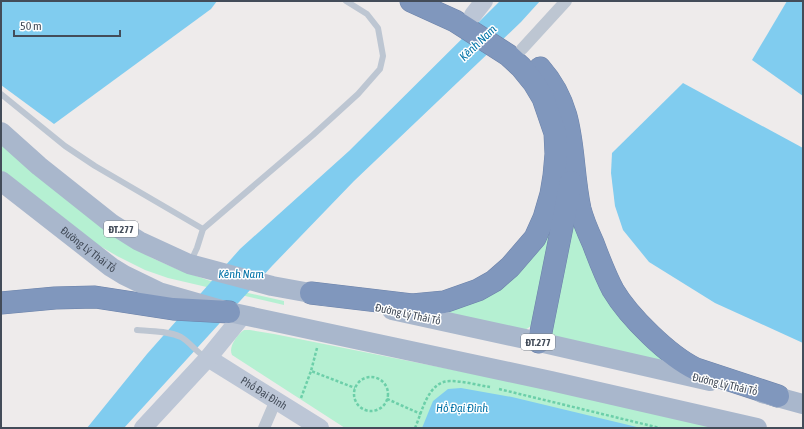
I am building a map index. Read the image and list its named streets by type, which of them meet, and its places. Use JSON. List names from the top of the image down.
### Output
{
  "streets": {
    "main road": ["ĐT.277", "Đường Lý Thái Tổ"],
    "street": ["Phố Đại Đình"]
  },
  "water": ["Kênh Nam", "Hồ Đại Đình"],
  "scale_bar": "50 m"
}
